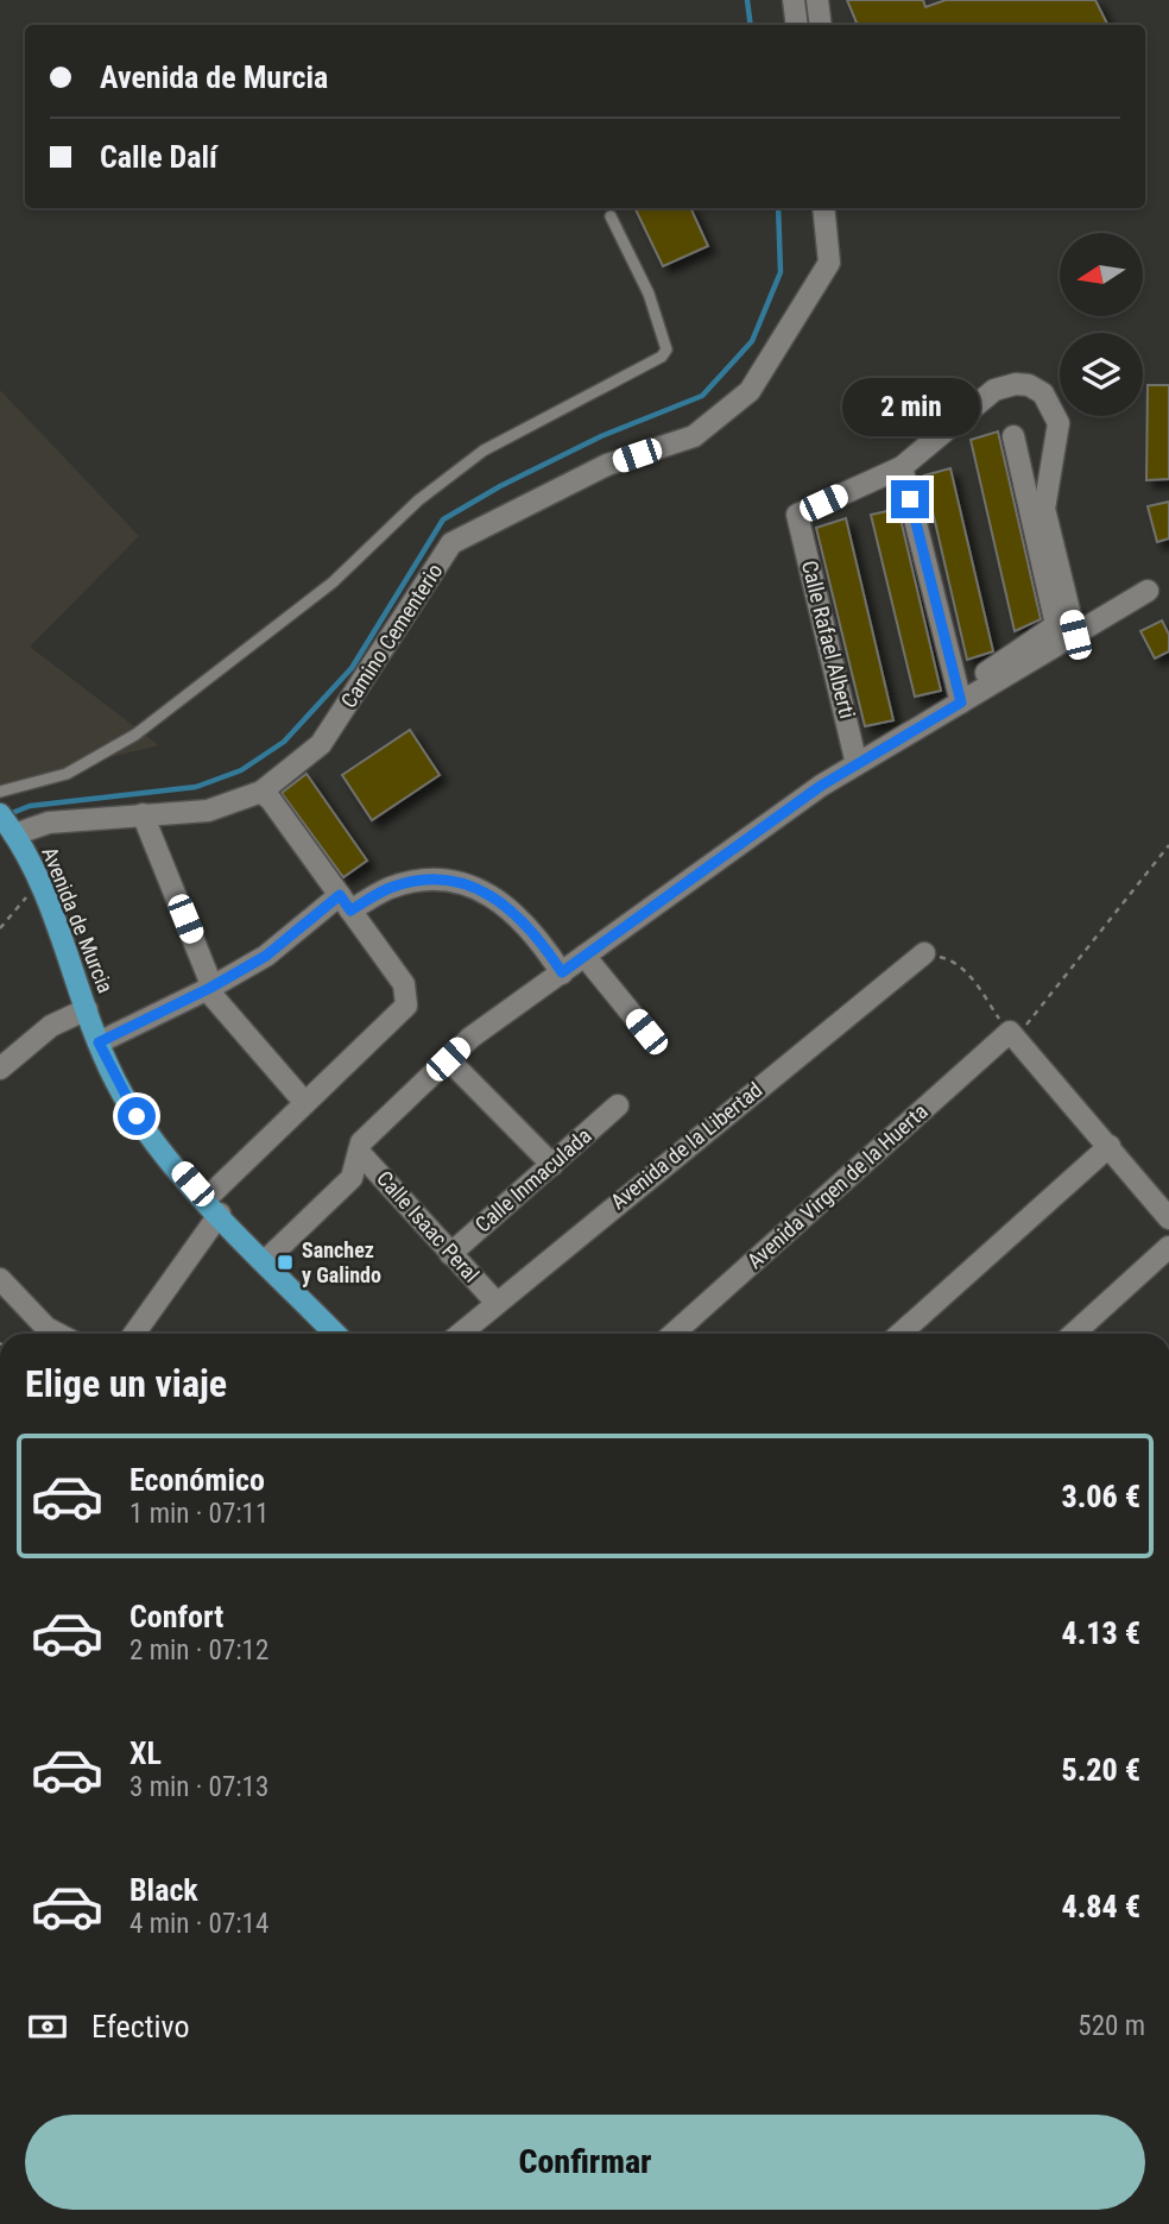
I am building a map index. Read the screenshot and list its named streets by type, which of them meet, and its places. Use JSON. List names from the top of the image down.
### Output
{
  "streets": {
    "main road": ["Avenida de Murcia"],
    "street": [
      "Camino Cementerio",
      "Calle Rafael Alberti",
      "Avenida de la Libertad",
      "Calle Inmaculada",
      "Avenida Virgen de la Huerta",
      "Calle Isaac Peral"
    ]
  },
  "crossings": [
    ["Camino Cementerio", "Avenida de Murcia"],
    ["Avenida de la Libertad", "Calle Isaac Peral"],
    ["Calle Inmaculada", "Calle Isaac Peral"]
  ],
  "places": {
    "transit": ["Sanchez y Galindo"]
  },
  "north": "left",
  "page": {
    "banner": ["Avenida de Murcia", "Calle Dalí"],
    "bubble": "2 min",
    "heading": "Elige un viaje",
    "list": [
      {
        "name": "Económico",
        "note": "1 min · 07:11",
        "value": "3.06 €"
      },
      {
        "name": "Confort",
        "note": "2 min · 07:12",
        "value": "4.13 €"
      },
      {
        "name": "XL",
        "note": "3 min · 07:13",
        "value": "5.20 €"
      },
      {
        "name": "Black",
        "note": "4 min · 07:14",
        "value": "4.84 €"
      }
    ],
    "pay": ["Efectivo", "520 m"],
    "buttons": "Confirmar"
  }
}
